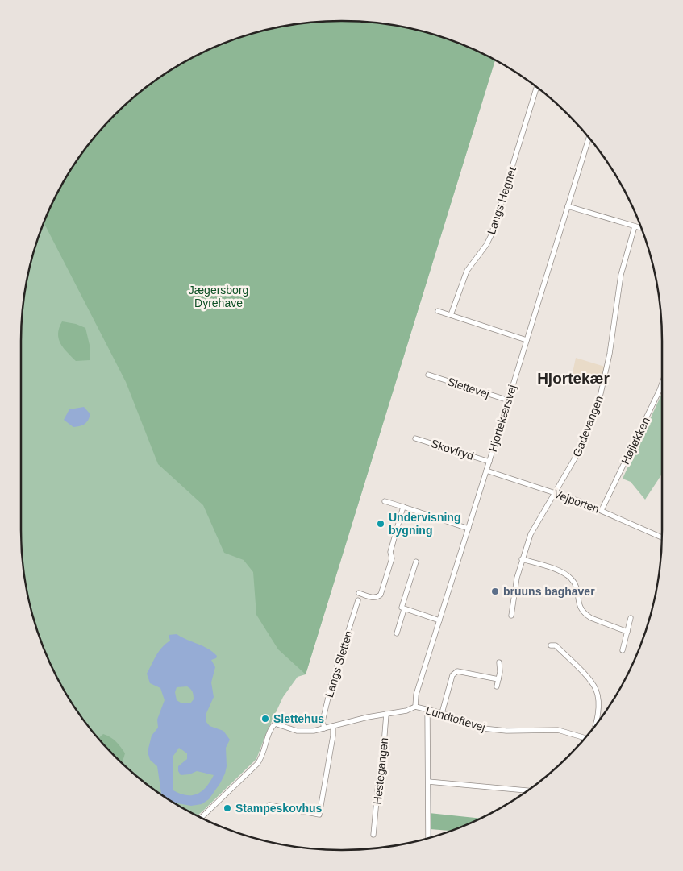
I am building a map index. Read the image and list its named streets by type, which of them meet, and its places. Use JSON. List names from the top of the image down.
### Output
{
  "streets": {
    "street": [
      "Langs Hegnet",
      "Slettevej",
      "Hjortekærsvej",
      "Gadevangen",
      "Højløkken",
      "Skovfryd",
      "Vejporten",
      "Langs Sletten",
      "Lundtoftevej",
      "Hestegangen"
    ]
  },
  "crossings": [
    ["Slettevej", "Hjortekærsvej"],
    ["Hjortekærsvej", "Skovfryd"],
    ["Hjortekærsvej", "Vejporten"],
    ["Hjortekærsvej", "Lundtoftevej"],
    ["Gadevangen", "Vejporten"],
    ["Højløkken", "Vejporten"],
    ["Langs Sletten", "Lundtoftevej"],
    ["Lundtoftevej", "Hestegangen"]
  ],
  "districts": ["Hjortekær"],
  "parks": ["Jægersborg Dyrehave"],
  "places": [
    "Undervisning bygning",
    "bruuns baghaver",
    "Slettehus",
    "Stampeskovhus"
  ]
}
